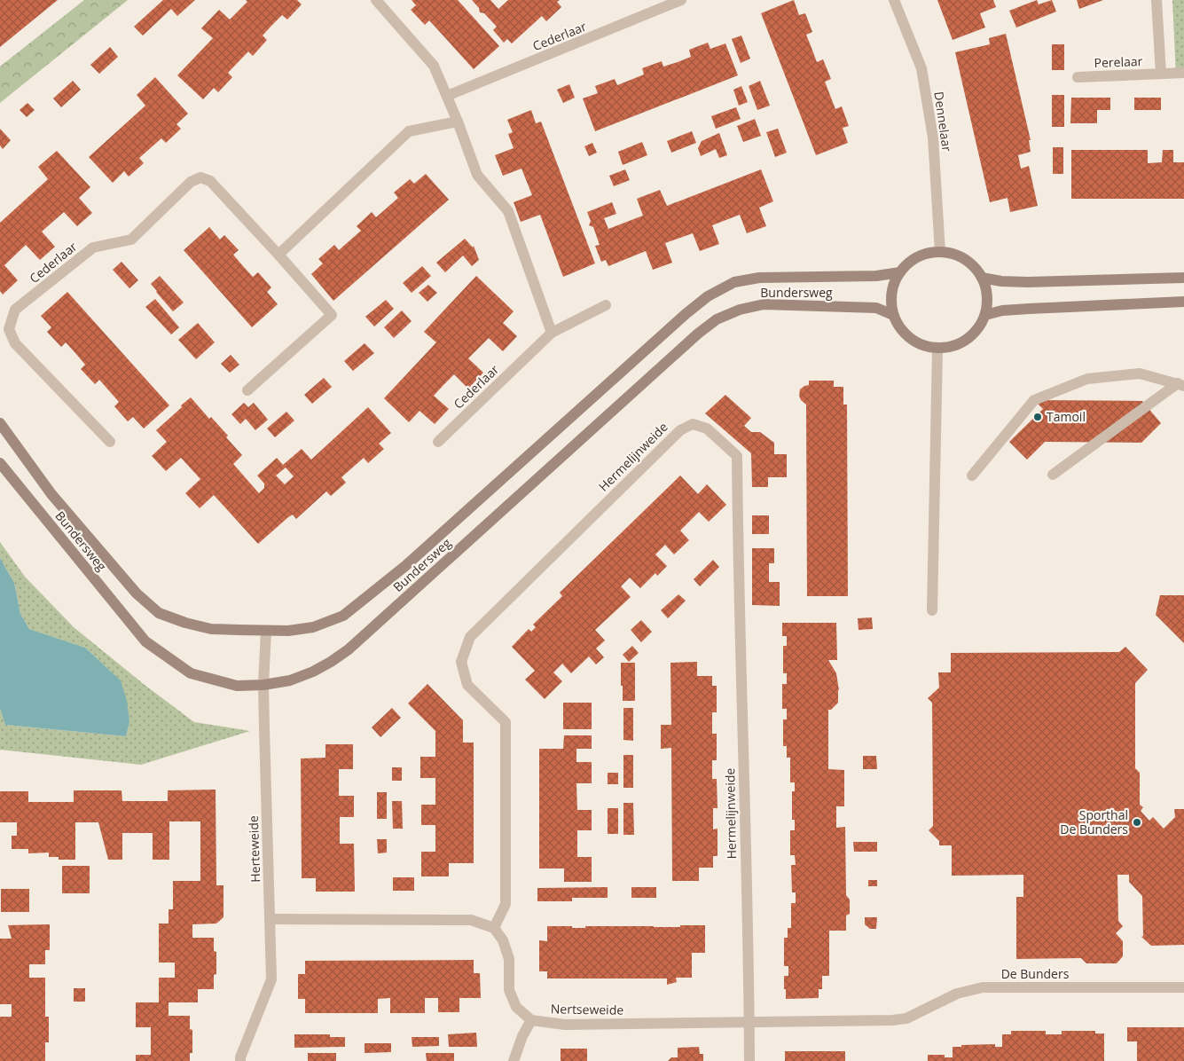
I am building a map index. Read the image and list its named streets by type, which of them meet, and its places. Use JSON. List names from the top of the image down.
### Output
{
  "streets": {
    "street": [
      "Cederlaar",
      "Perelaar",
      "Dennelaar",
      "Bundersweg",
      "Hermelijnweide",
      "Herteweide",
      "De Bunders",
      "Nertseweide"
    ]
  },
  "crossings": [
    ["Dennelaar", "Bundersweg"],
    ["Bundersweg", "Herteweide"],
    ["Hermelijnweide", "Nertseweide"],
    ["De Bunders", "Nertseweide"]
  ],
  "places": ["Tamoil", "Sporthal De Bunders"]
}
